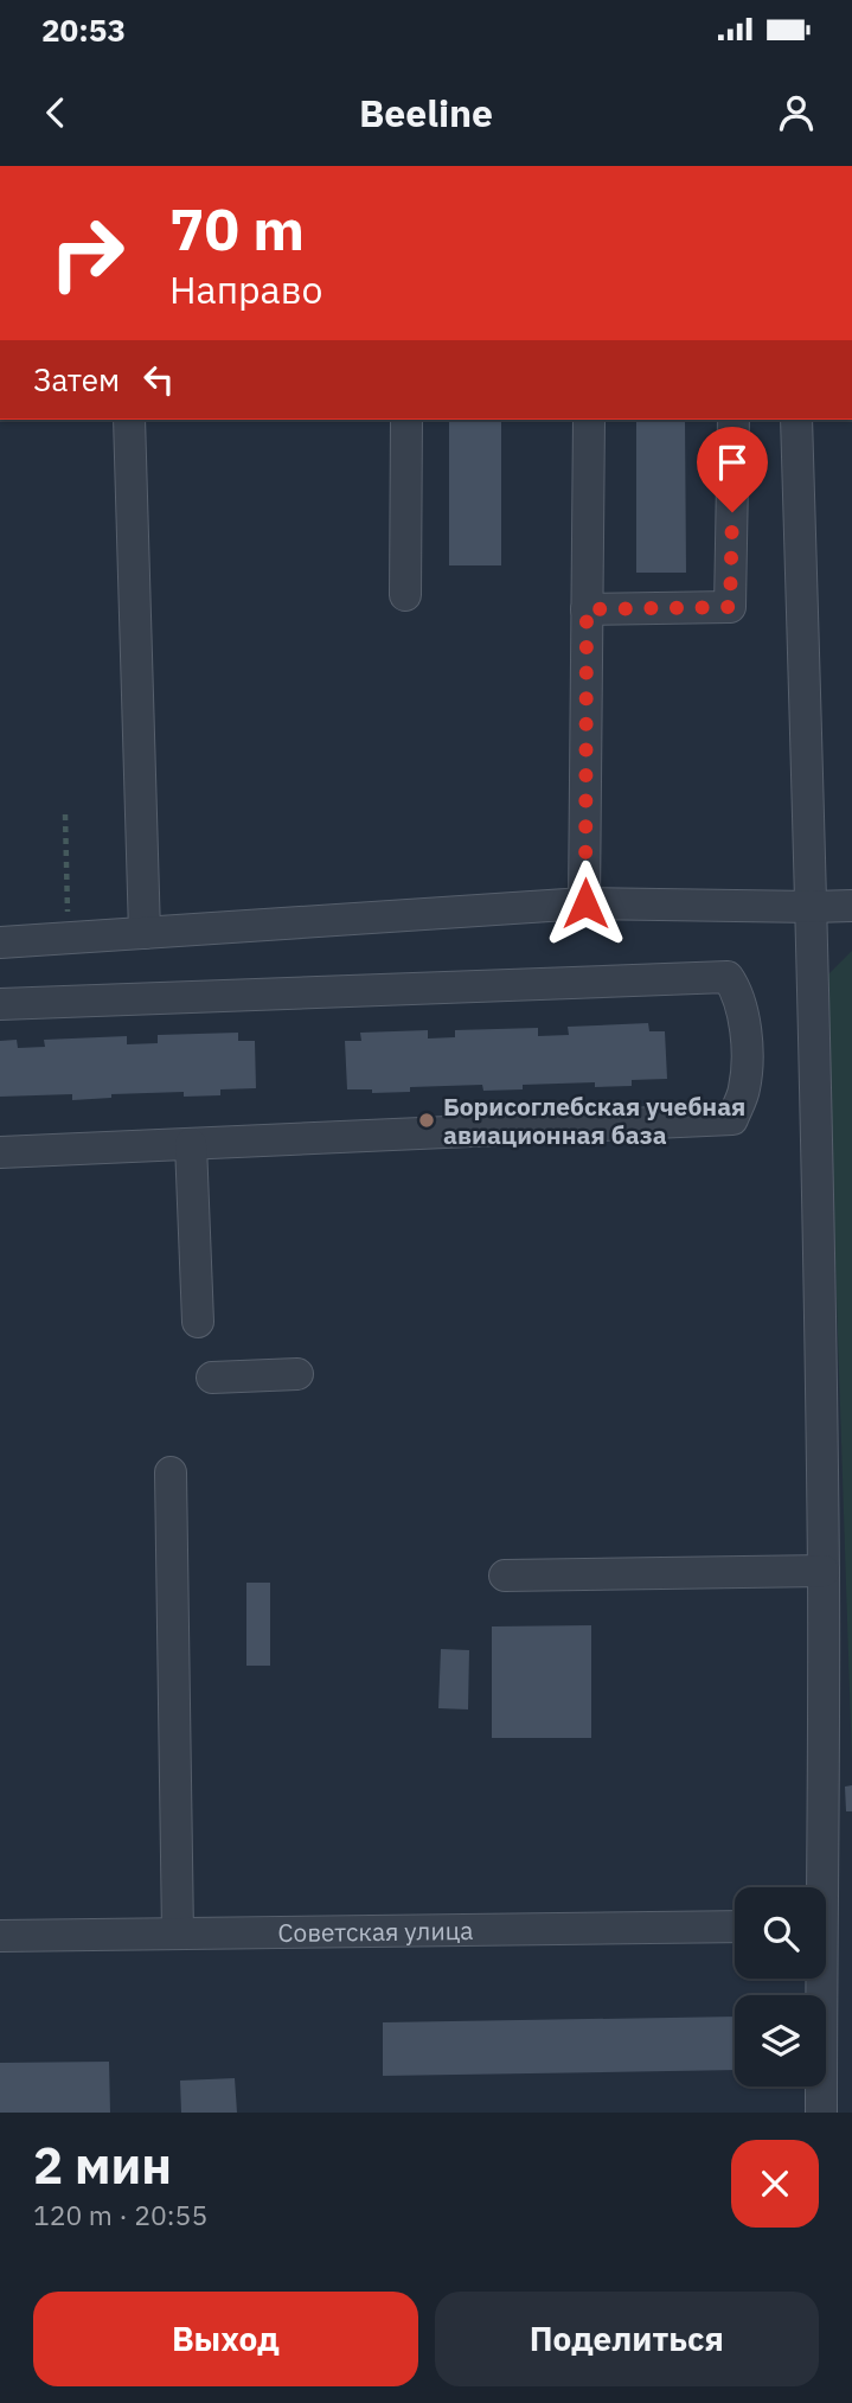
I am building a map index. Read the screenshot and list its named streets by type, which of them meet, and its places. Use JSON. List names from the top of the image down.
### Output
{
  "streets": {
    "street": ["Советская улица"]
  },
  "places": ["Борисоглебская учебная авиационная база"],
  "page": {
    "status": "20:53",
    "header": "Beeline",
    "turn": ["70 m", "Направо"],
    "then": "Затем",
    "heading": ["2 мин", "120 m · 20:55"],
    "buttons": ["Выход", "Поделиться"]
  }
}
